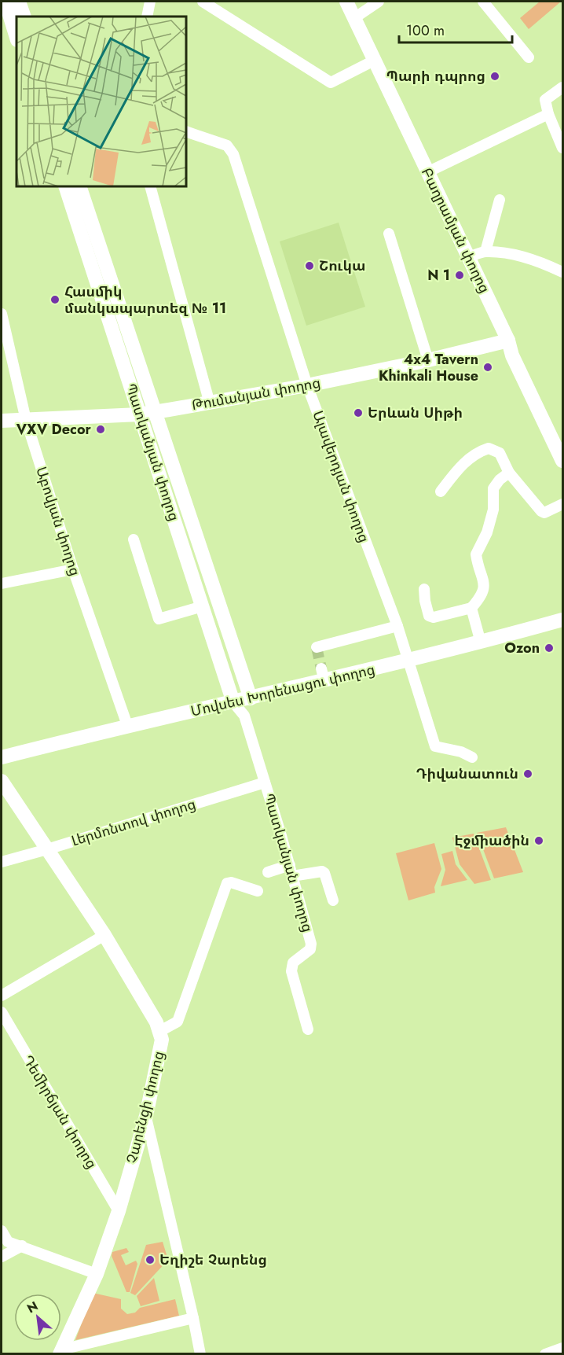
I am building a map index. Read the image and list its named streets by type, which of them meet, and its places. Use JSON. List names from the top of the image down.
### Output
{
  "streets": {
    "main road": [
      "Բաղրամյան փողոց",
      "Թումանյան փողոց",
      "Պատկանյան փողոց",
      "Մովսես Խորենացու փողոց",
      "Չարենցի փողոց"
    ],
    "street": [
      "Ալավերդյան փողոց",
      "Աբովյան փողոց",
      "Լերմոնտով փողոց",
      "Դեմիրճյան փողոց"
    ]
  },
  "crossings": [
    ["Բաղրամյան փողոց", "Թումանյան փողոց"],
    ["Թումանյան փողոց", "Պատկանյան փողոց"],
    ["Թումանյան փողոց", "Ալավերդյան փողոց"],
    ["Թումանյան փողոց", "Աբովյան փողոց"],
    ["Պատկանյան փողոց", "Մովսես Խորենացու փողոց"],
    ["Պատկանյան փողոց", "Լերմոնտով փողոց"],
    ["Ալավերդյան փողոց", "Մովսես Խորենացու փողոց"],
    ["Աբովյան փողոց", "Մովսես Խորենացու փողոց"],
    ["Լերմոնտով փողոց", "Չարենցի փողոց"],
    ["Չարենցի փողոց", "Դեմիրճյան փողոց"]
  ],
  "places": [
    "Պարի դպրոց",
    "Շուկա",
    "N 1",
    "Հասմիկ մանկապարտեզ № 11",
    "4x4 Tavern Khinkali House",
    "Երևան Սիթի",
    "VXV Decor",
    "Ozon",
    "Դիվանատուն",
    "Էջմիածին",
    "Եղիշե Չարենց"
  ],
  "scale_bar": "100 m",
  "north": "top left"
}
